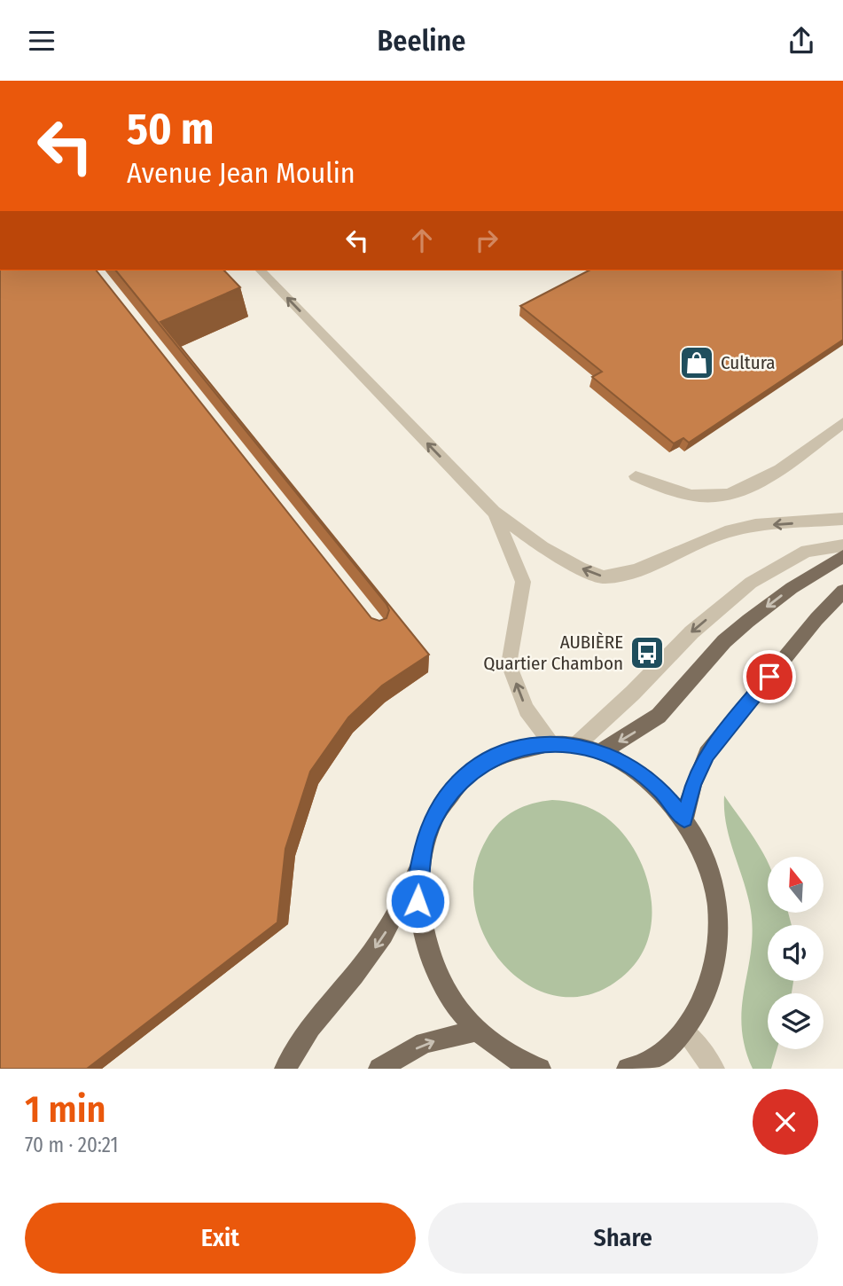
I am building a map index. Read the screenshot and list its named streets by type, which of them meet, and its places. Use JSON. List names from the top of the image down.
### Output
{
  "places": {
    "shop": ["Cultura"],
    "bus stop": ["AUBIÈRE Quartier Chambon"]
  },
  "north": "top",
  "page": {
    "header": "Beeline",
    "turn": ["50 m", "Avenue Jean Moulin"],
    "heading": ["1 min", "70 m · 20:21"],
    "buttons": ["Exit", "Share"]
  }
}
